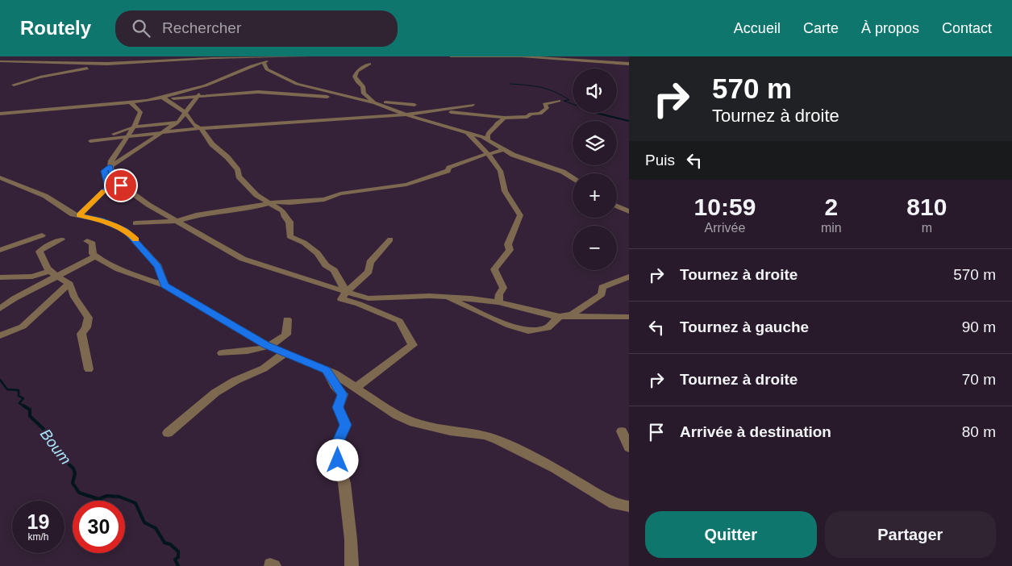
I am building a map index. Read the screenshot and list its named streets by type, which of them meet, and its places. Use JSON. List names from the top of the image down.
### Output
{
  "water": ["Boum"],
  "page": {
    "header": "Routely",
    "search": "Rechercher",
    "nav": [
      "Accueil",
      "Carte",
      "À propos",
      "Contact"
    ],
    "turn": ["570 m", "Tournez à droite"],
    "map_buttons": ["+", "−"],
    "then": "Puis",
    "eta": [
      "10:59",
      "Arrivée",
      "2",
      "min",
      "810",
      "m"
    ],
    "list": [
      {
        "name": "Tournez à droite",
        "value": "570 m"
      },
      {
        "name": "Tournez à gauche",
        "value": "90 m"
      },
      {
        "name": "Tournez à droite",
        "value": "70 m"
      },
      {
        "name": "Arrivée à destination",
        "value": "80 m"
      }
    ],
    "speed": "19 km/h",
    "limit": "30",
    "buttons": ["Quitter", "Partager"]
  }
}
